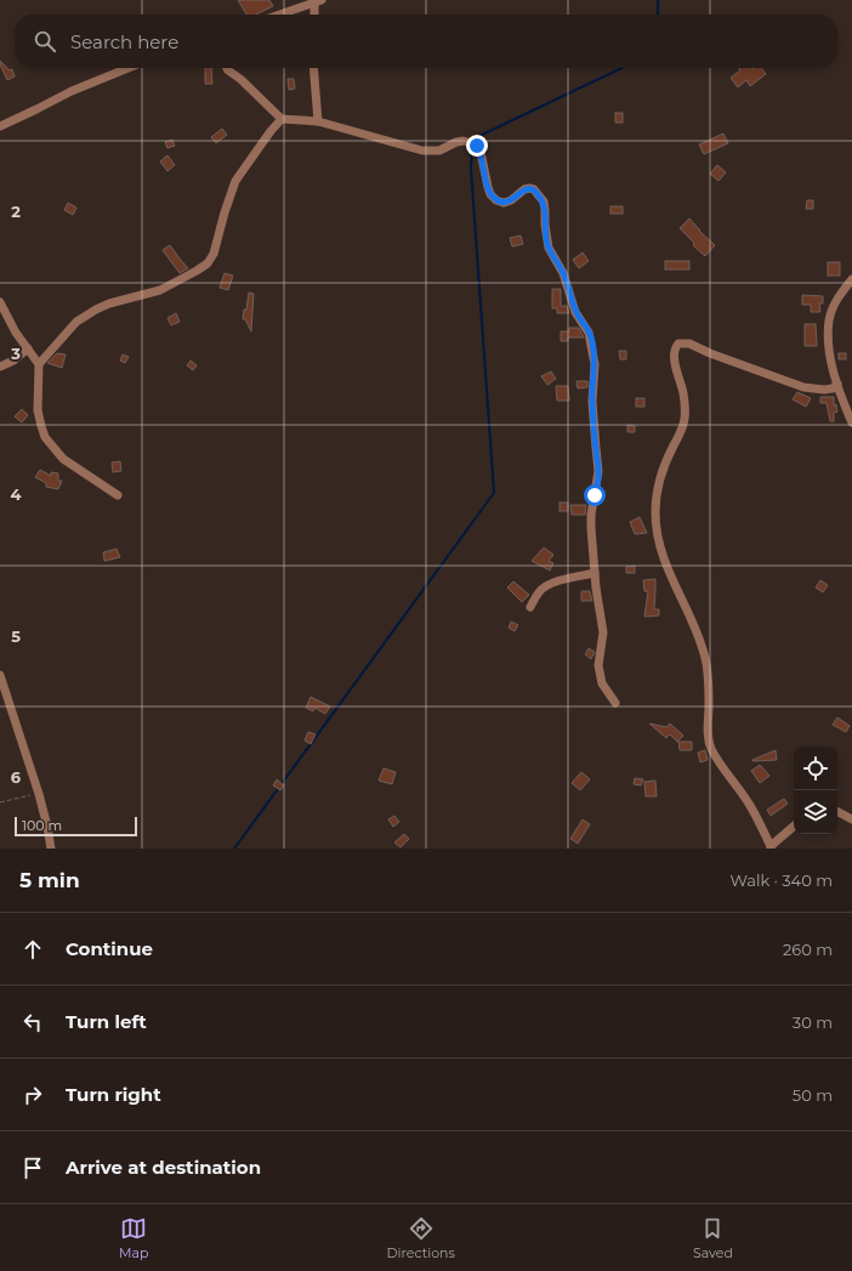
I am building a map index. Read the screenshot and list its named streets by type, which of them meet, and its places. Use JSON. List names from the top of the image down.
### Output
{
  "scale_bar": "100 m",
  "page": {
    "search": "Search here",
    "scale": "100 m",
    "heading": ["5 min", "Walk · 340 m"],
    "list": [
      ["Continue", "260 m"],
      ["Turn left", "30 m"],
      ["Turn right", "50 m"],
      "Arrive at destination"
    ],
    "nav": ["Map", "Directions", "Saved"]
  },
  "grid": {
    "rows": [
      "2",
      "3",
      "4",
      "5",
      "6"
    ]
  }
}
